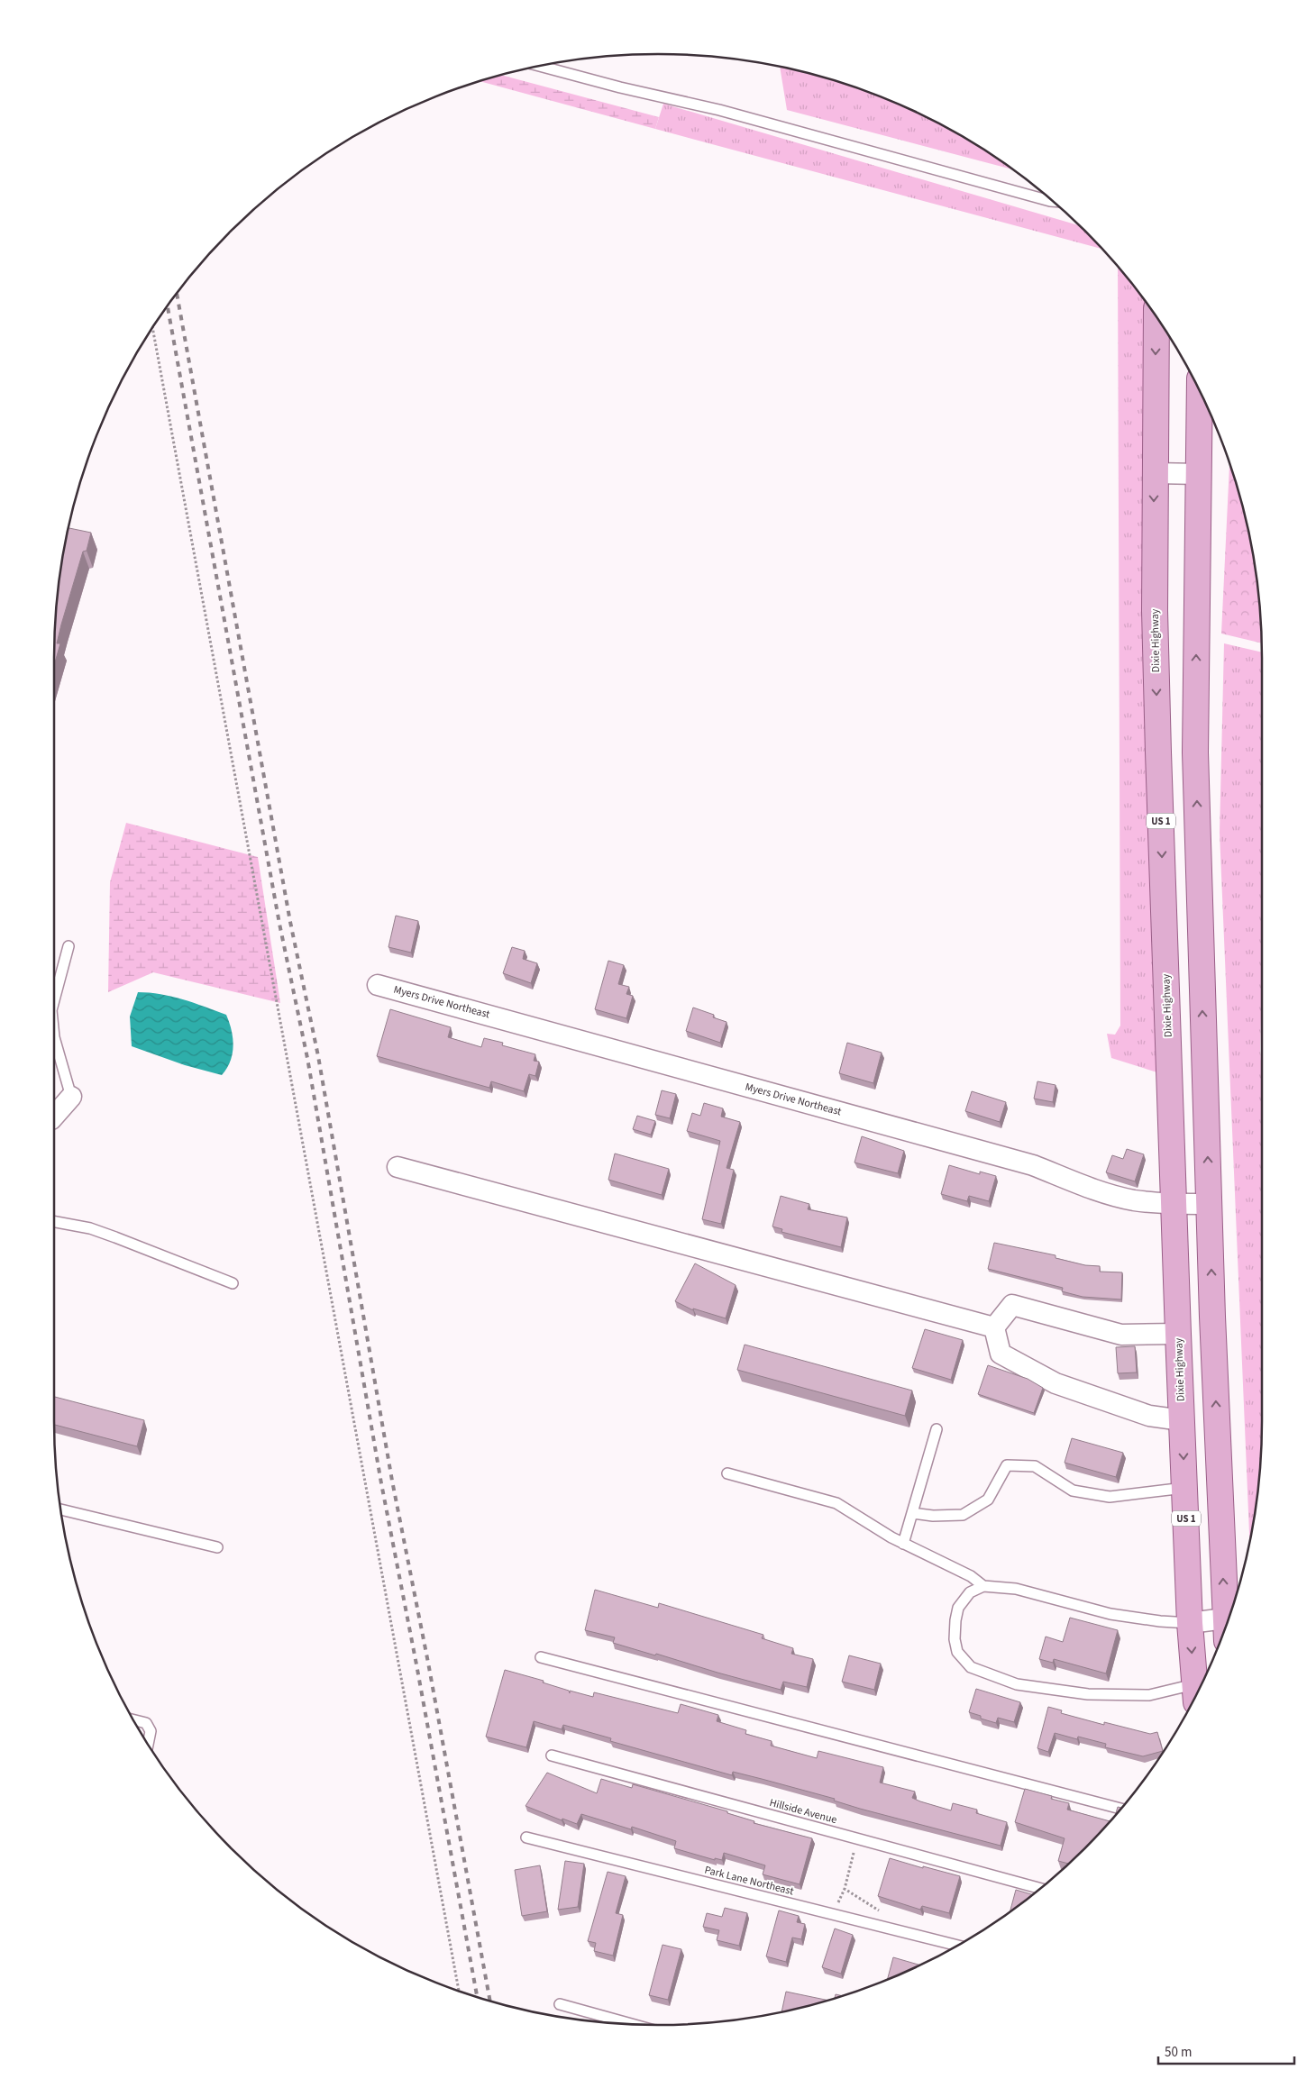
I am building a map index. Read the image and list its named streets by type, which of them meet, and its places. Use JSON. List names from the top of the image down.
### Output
{
  "streets": {
    "main road": ["Dixie Highway", "US 1"],
    "street": ["Myers Drive Northeast"],
    "lane": ["Hillside Avenue", "Park Lane Northeast"]
  },
  "crossings": [
    ["Dixie Highway", "Myers Drive Northeast"]
  ],
  "scale_bar": "50 m"
}
